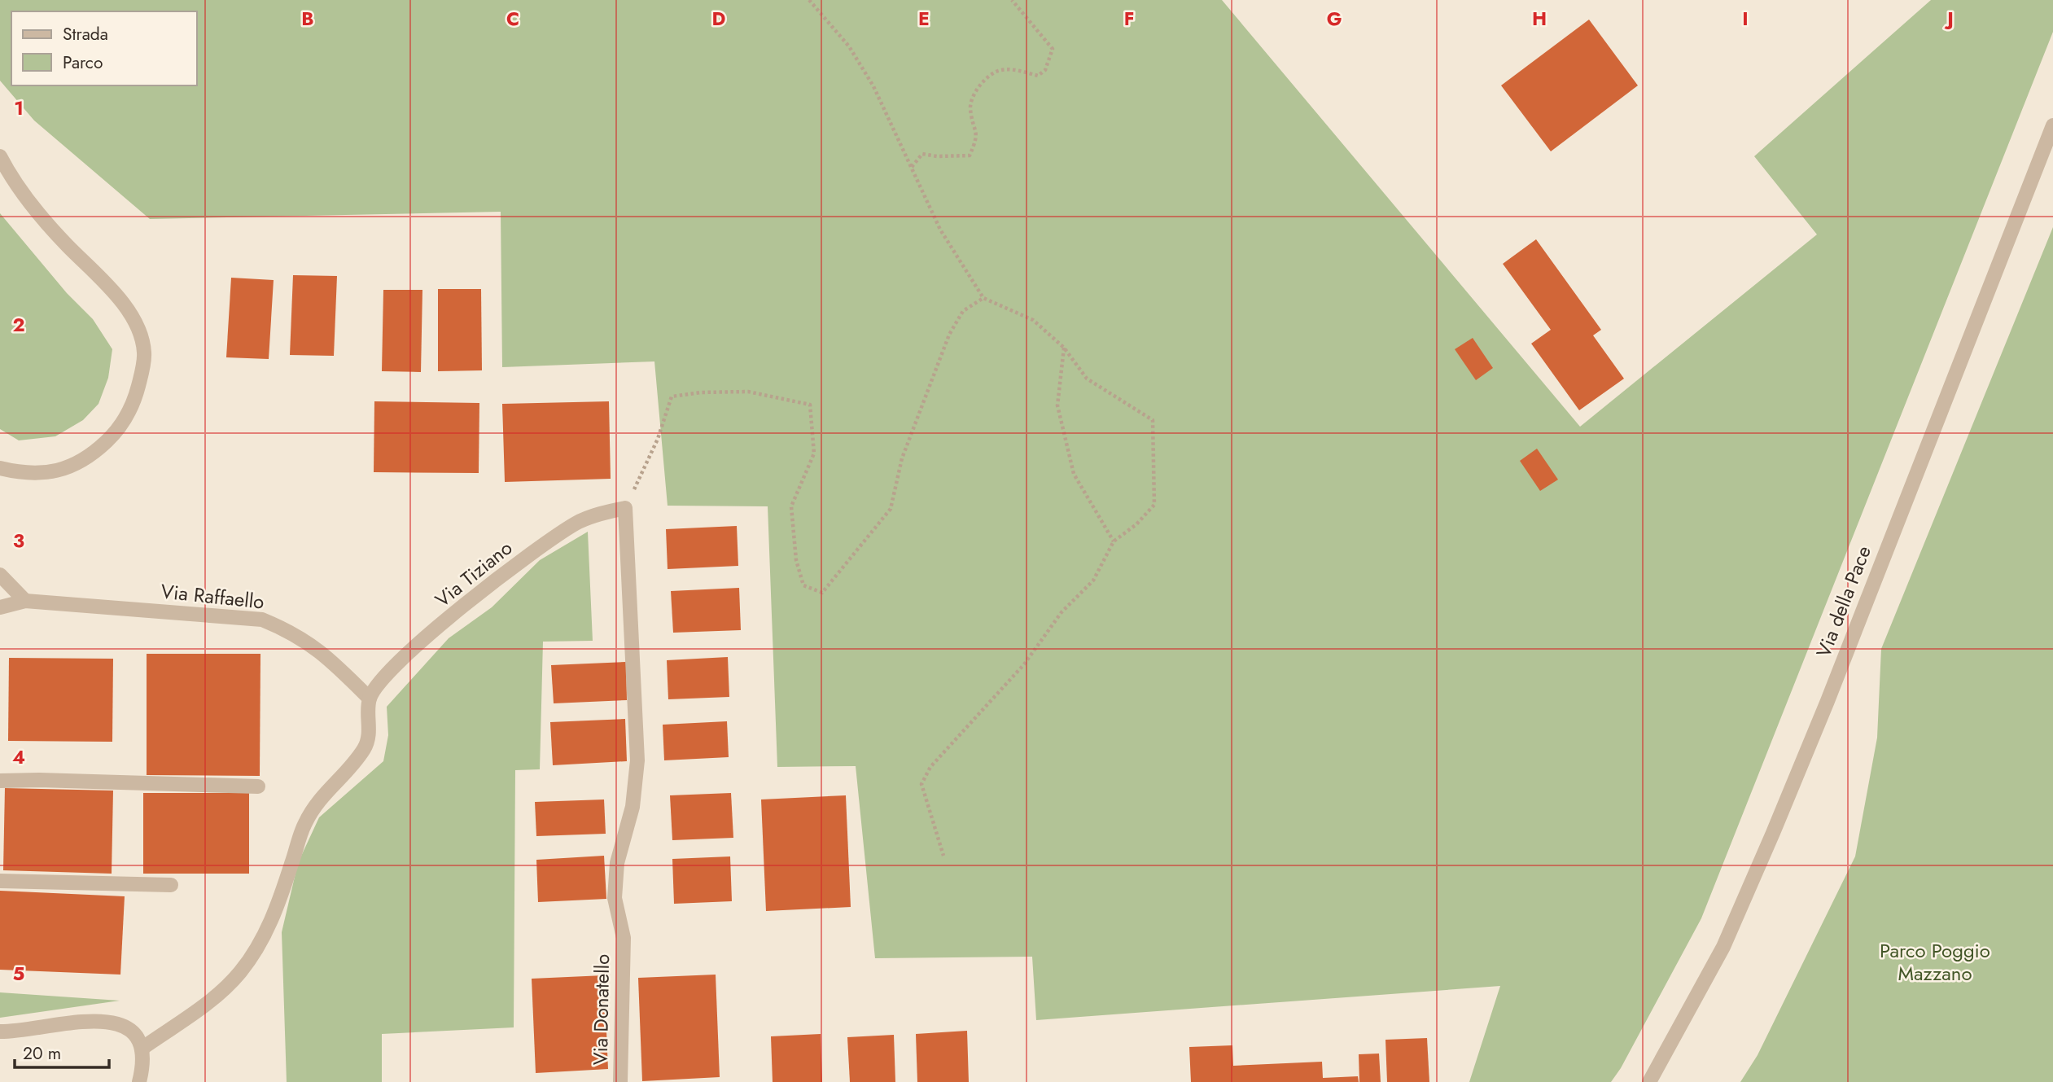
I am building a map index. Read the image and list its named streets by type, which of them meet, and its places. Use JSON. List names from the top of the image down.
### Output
{
  "streets": {
    "street": [
      "Via Tiziano",
      "Via Raffaello",
      "Via della Pace",
      "Via Donatello"
    ]
  },
  "crossings": [
    ["Via Tiziano", "Via Raffaello"],
    ["Via Tiziano", "Via Donatello"]
  ],
  "parks": ["Parco Poggio Mazzano"],
  "legend": ["Strada", "Parco"],
  "scale_bar": "20 m",
  "grid": {
    "columns": [
      "B",
      "C",
      "D",
      "E",
      "F",
      "G",
      "H",
      "I",
      "J"
    ],
    "rows": [
      "1",
      "2",
      "3",
      "4",
      "5"
    ]
  }
}
